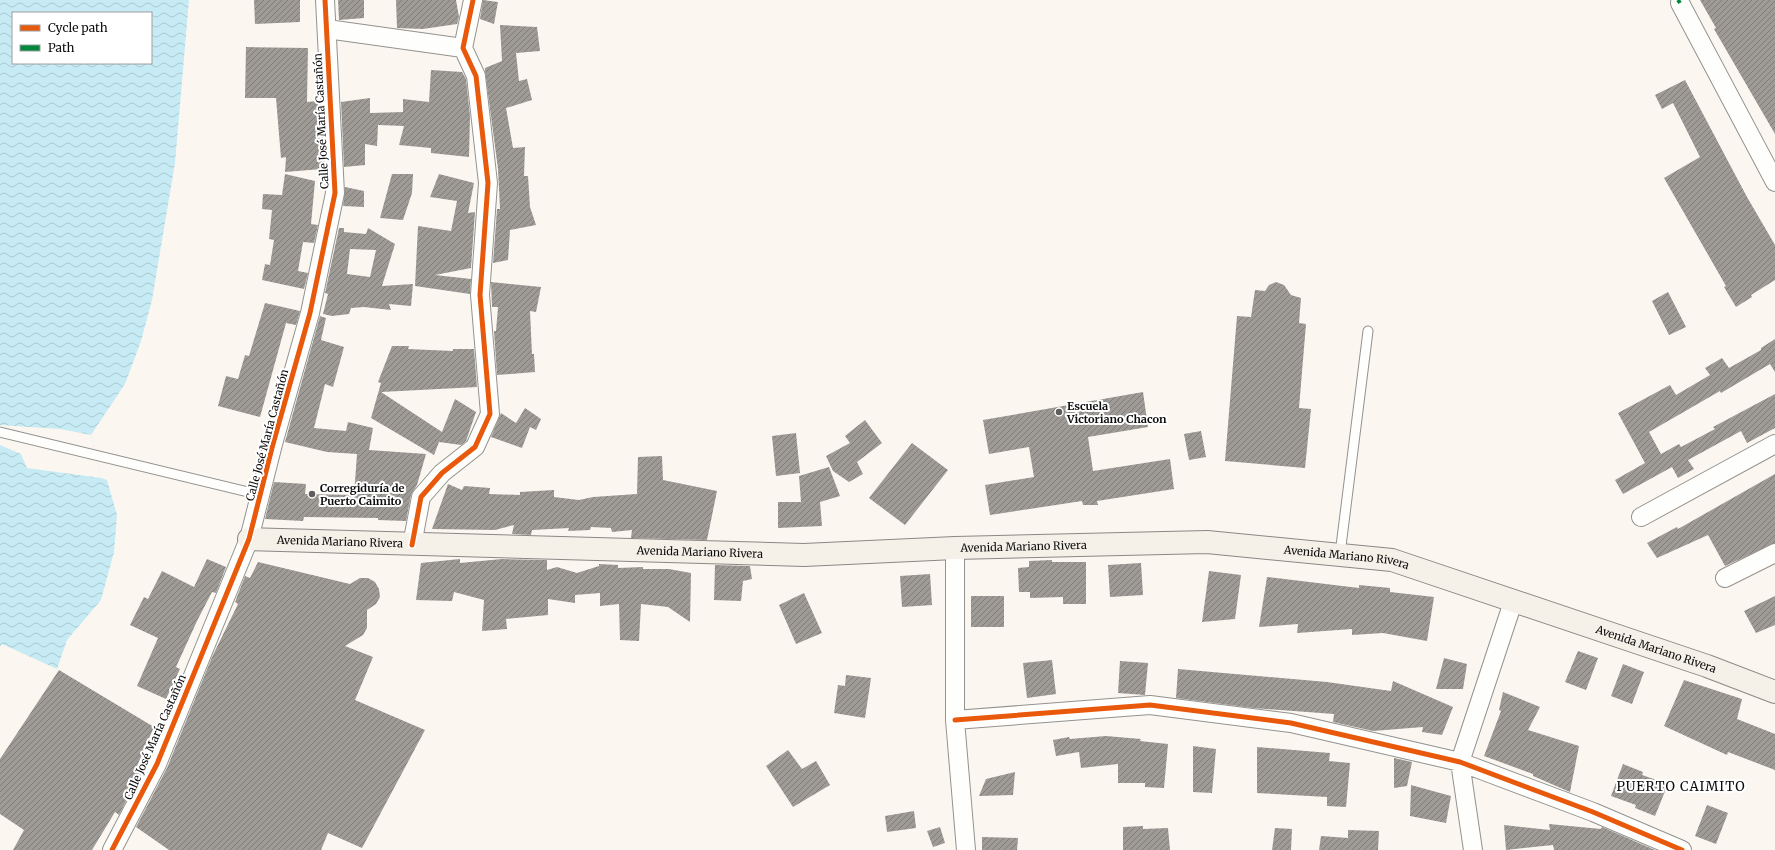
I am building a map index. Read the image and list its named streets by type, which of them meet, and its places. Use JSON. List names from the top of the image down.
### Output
{
  "streets": {
    "main road": ["Avenida Mariano Rivera"],
    "street": ["Calle José María Castañón"]
  },
  "crossings": [
    ["Calle José María Castañón", "Avenida Mariano Rivera"]
  ],
  "districts": ["PUERTO CAIMITO"],
  "places": ["Escuela Victoriano Chacon", "Corregiduría de Puerto Caimito"],
  "legend": ["Cycle path", "Path"]
}
